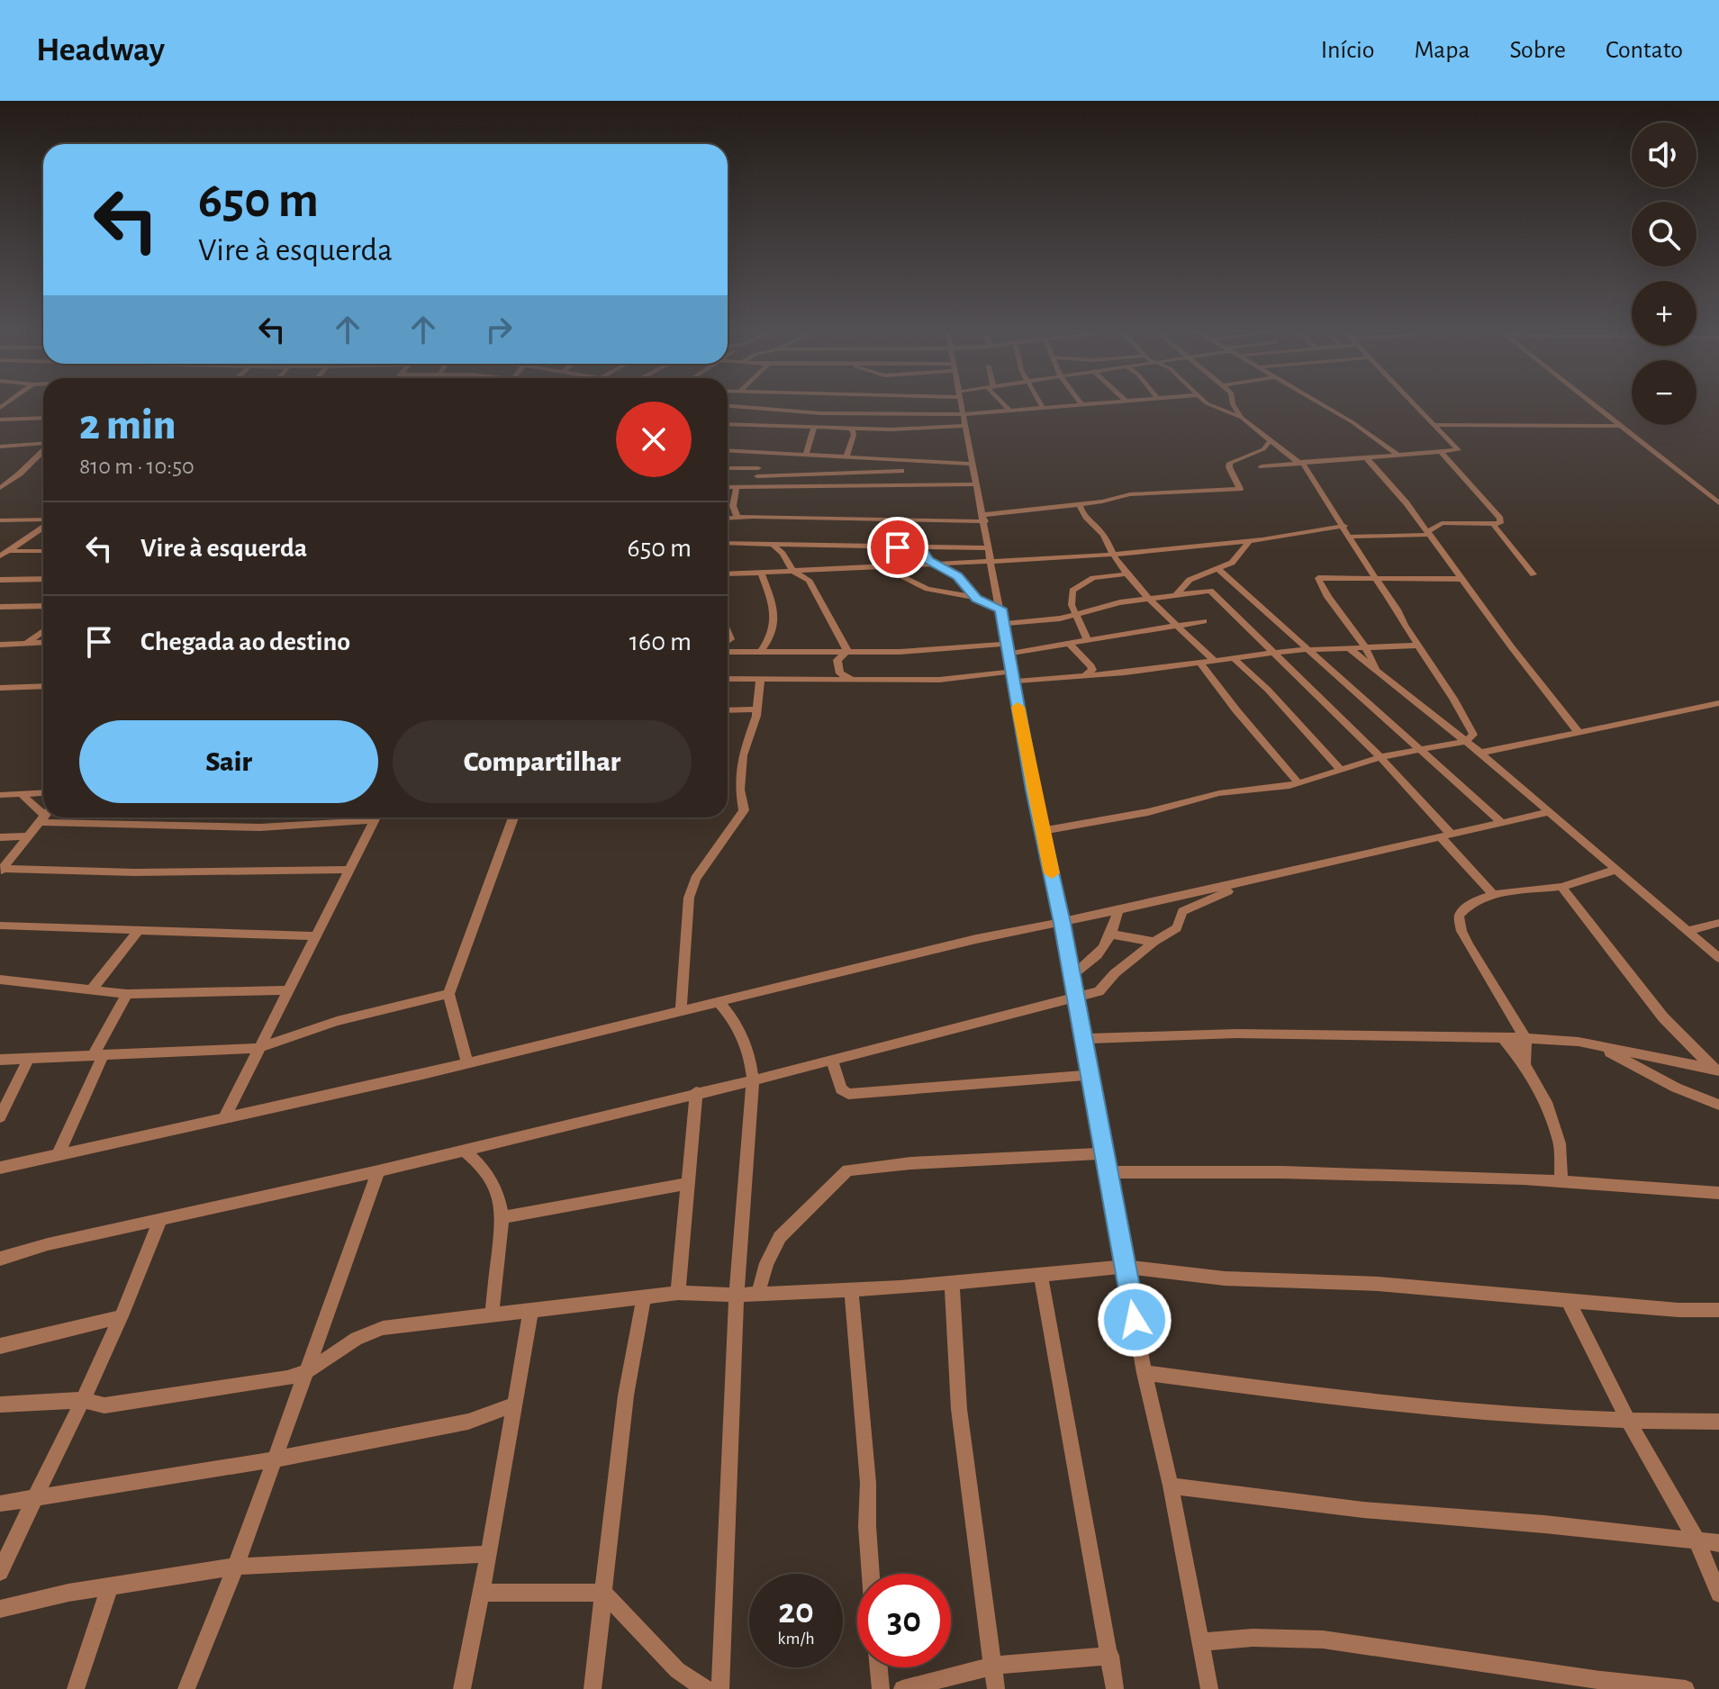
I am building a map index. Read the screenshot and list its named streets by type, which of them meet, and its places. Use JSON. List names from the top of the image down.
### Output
{
  "page": {
    "header": "Headway",
    "nav": [
      "Início",
      "Mapa",
      "Sobre",
      "Contato"
    ],
    "map_buttons": ["+", "−"],
    "turn": ["650 m", "Vire à esquerda"],
    "heading": ["2 min", "810 m · 10:50"],
    "list": [
      {
        "name": "Vire à esquerda",
        "value": "650 m"
      },
      {
        "name": "Chegada ao destino",
        "value": "160 m"
      }
    ],
    "buttons": ["Sair", "Compartilhar"],
    "speed": "20 km/h",
    "limit": "30"
  }
}
